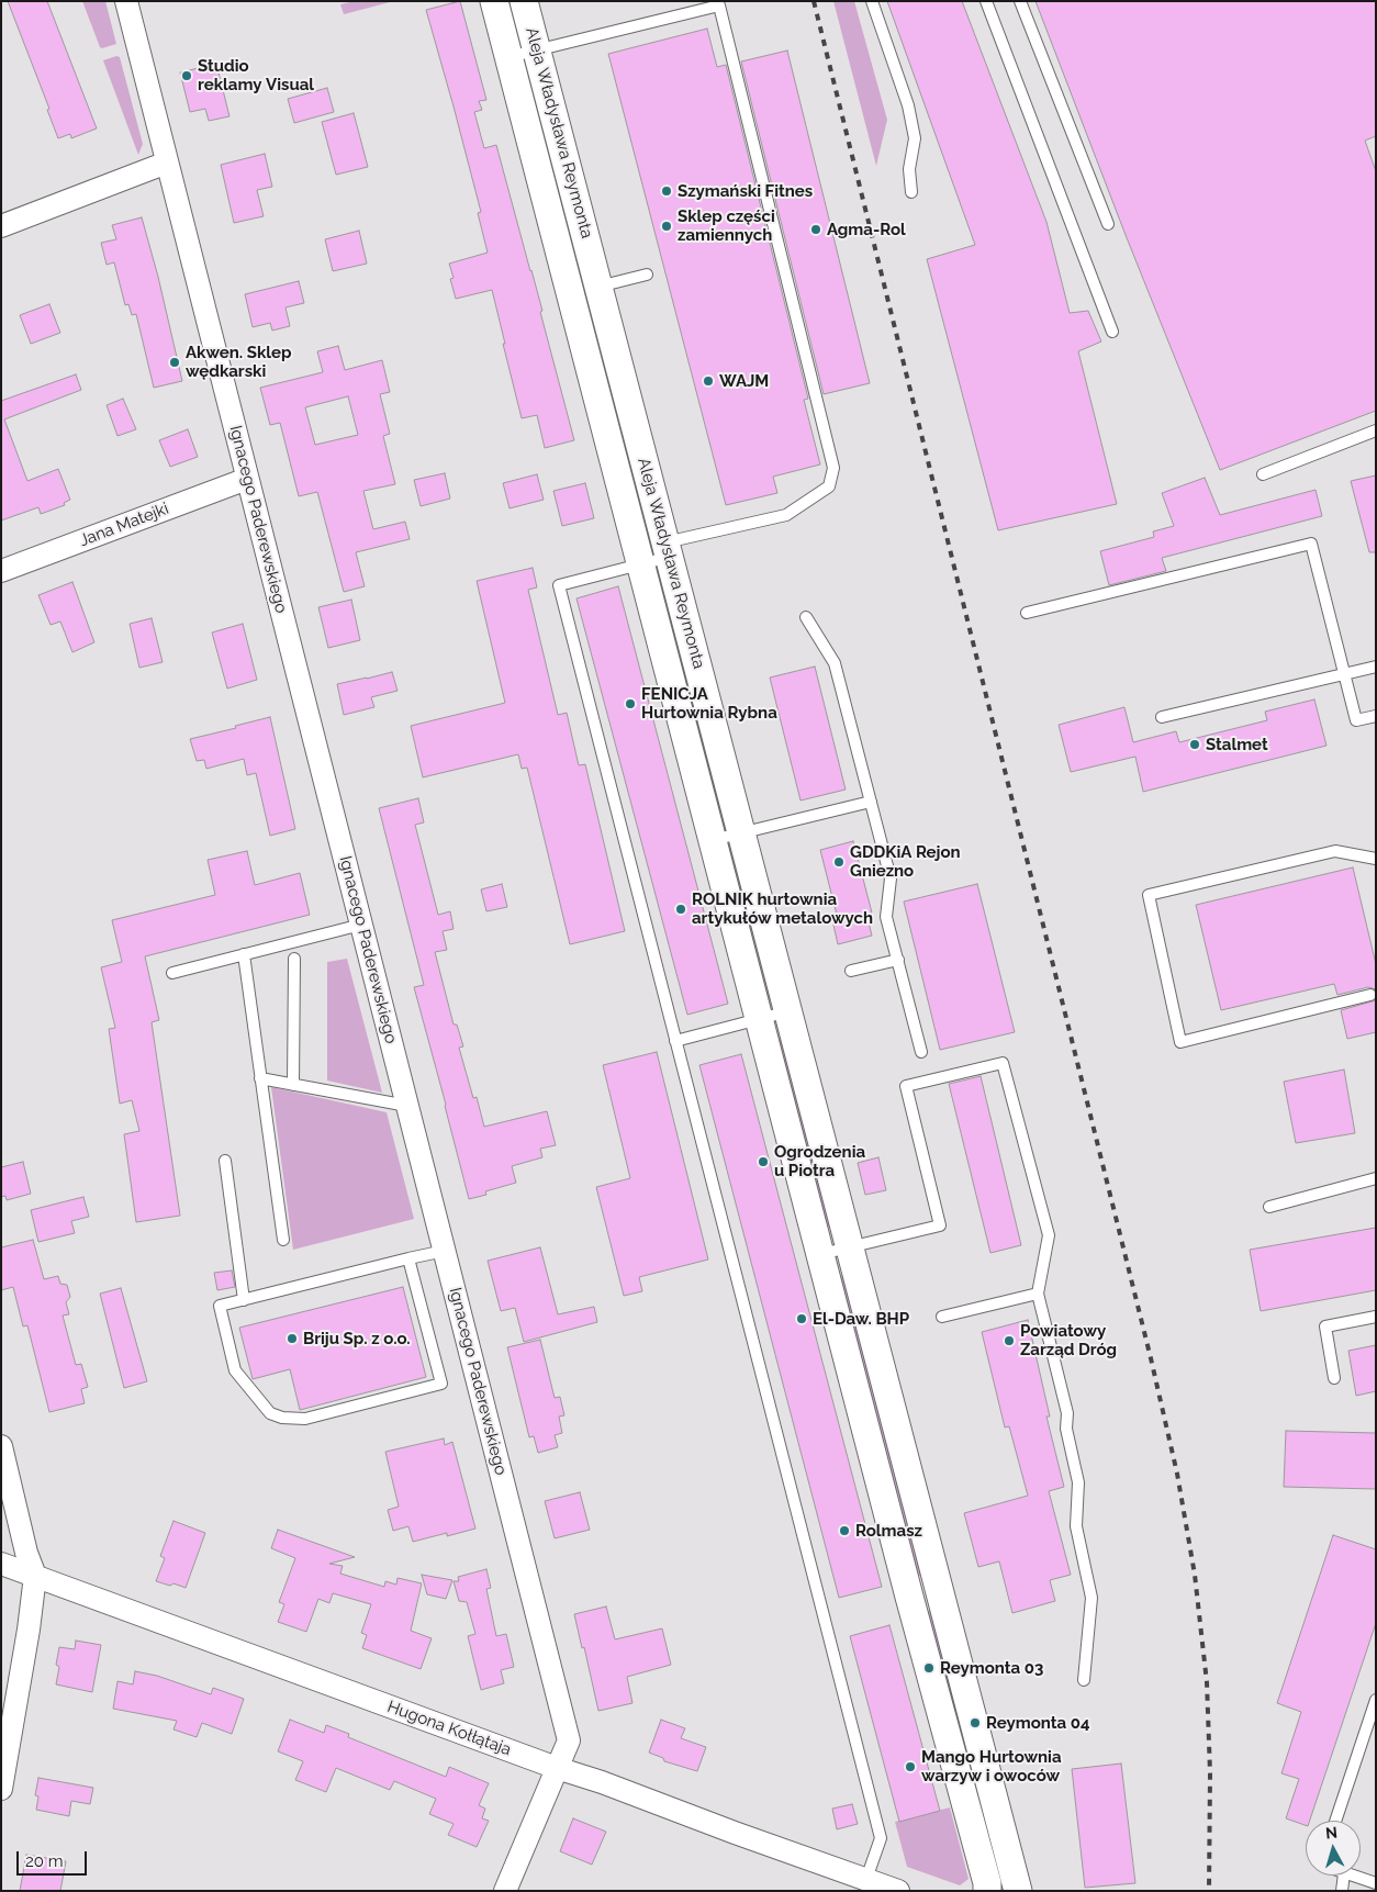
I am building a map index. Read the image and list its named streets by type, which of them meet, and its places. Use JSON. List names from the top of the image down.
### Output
{
  "streets": {
    "street": [
      "Aleja Władysława Reymonta",
      "Ignacego Paderewskiego",
      "Jana Matejki",
      "Hugona Kołłątaja"
    ]
  },
  "crossings": [
    ["Ignacego Paderewskiego", "Jana Matejki"],
    ["Ignacego Paderewskiego", "Hugona Kołłątaja"]
  ],
  "places": [
    "Studio reklamy Visual",
    "Szymański Fitnes",
    "Sklep części zamiennych",
    "Agma-Rol",
    "Akwen. Sklep wędkarski",
    "WAJM",
    "FENICJA Hurtownia Rybna",
    "Stalmet",
    "GDDKiA Rejon Gniezno",
    "ROLNIK hurtownia artykułów metalowych",
    "Ogrodzenia u Piotra",
    "El-Daw. BHP",
    "Briju Sp. z o.o.",
    "Powiatowy Zarząd Dróg",
    "Rolmasz",
    "Reymonta 03",
    "Reymonta 04",
    "Mango Hurtownia warzyw i owoców"
  ],
  "scale_bar": "20 m",
  "north": "top"
}
